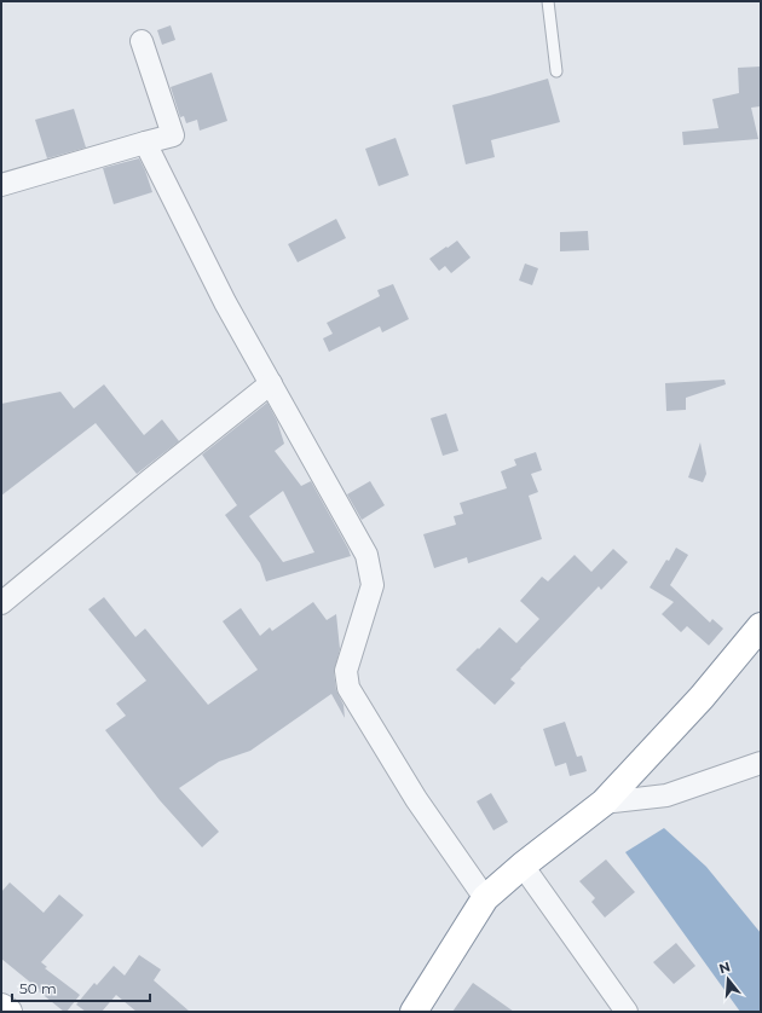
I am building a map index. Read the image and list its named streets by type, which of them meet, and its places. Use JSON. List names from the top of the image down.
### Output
{
  "scale_bar": "50 m",
  "north": "top"
}
